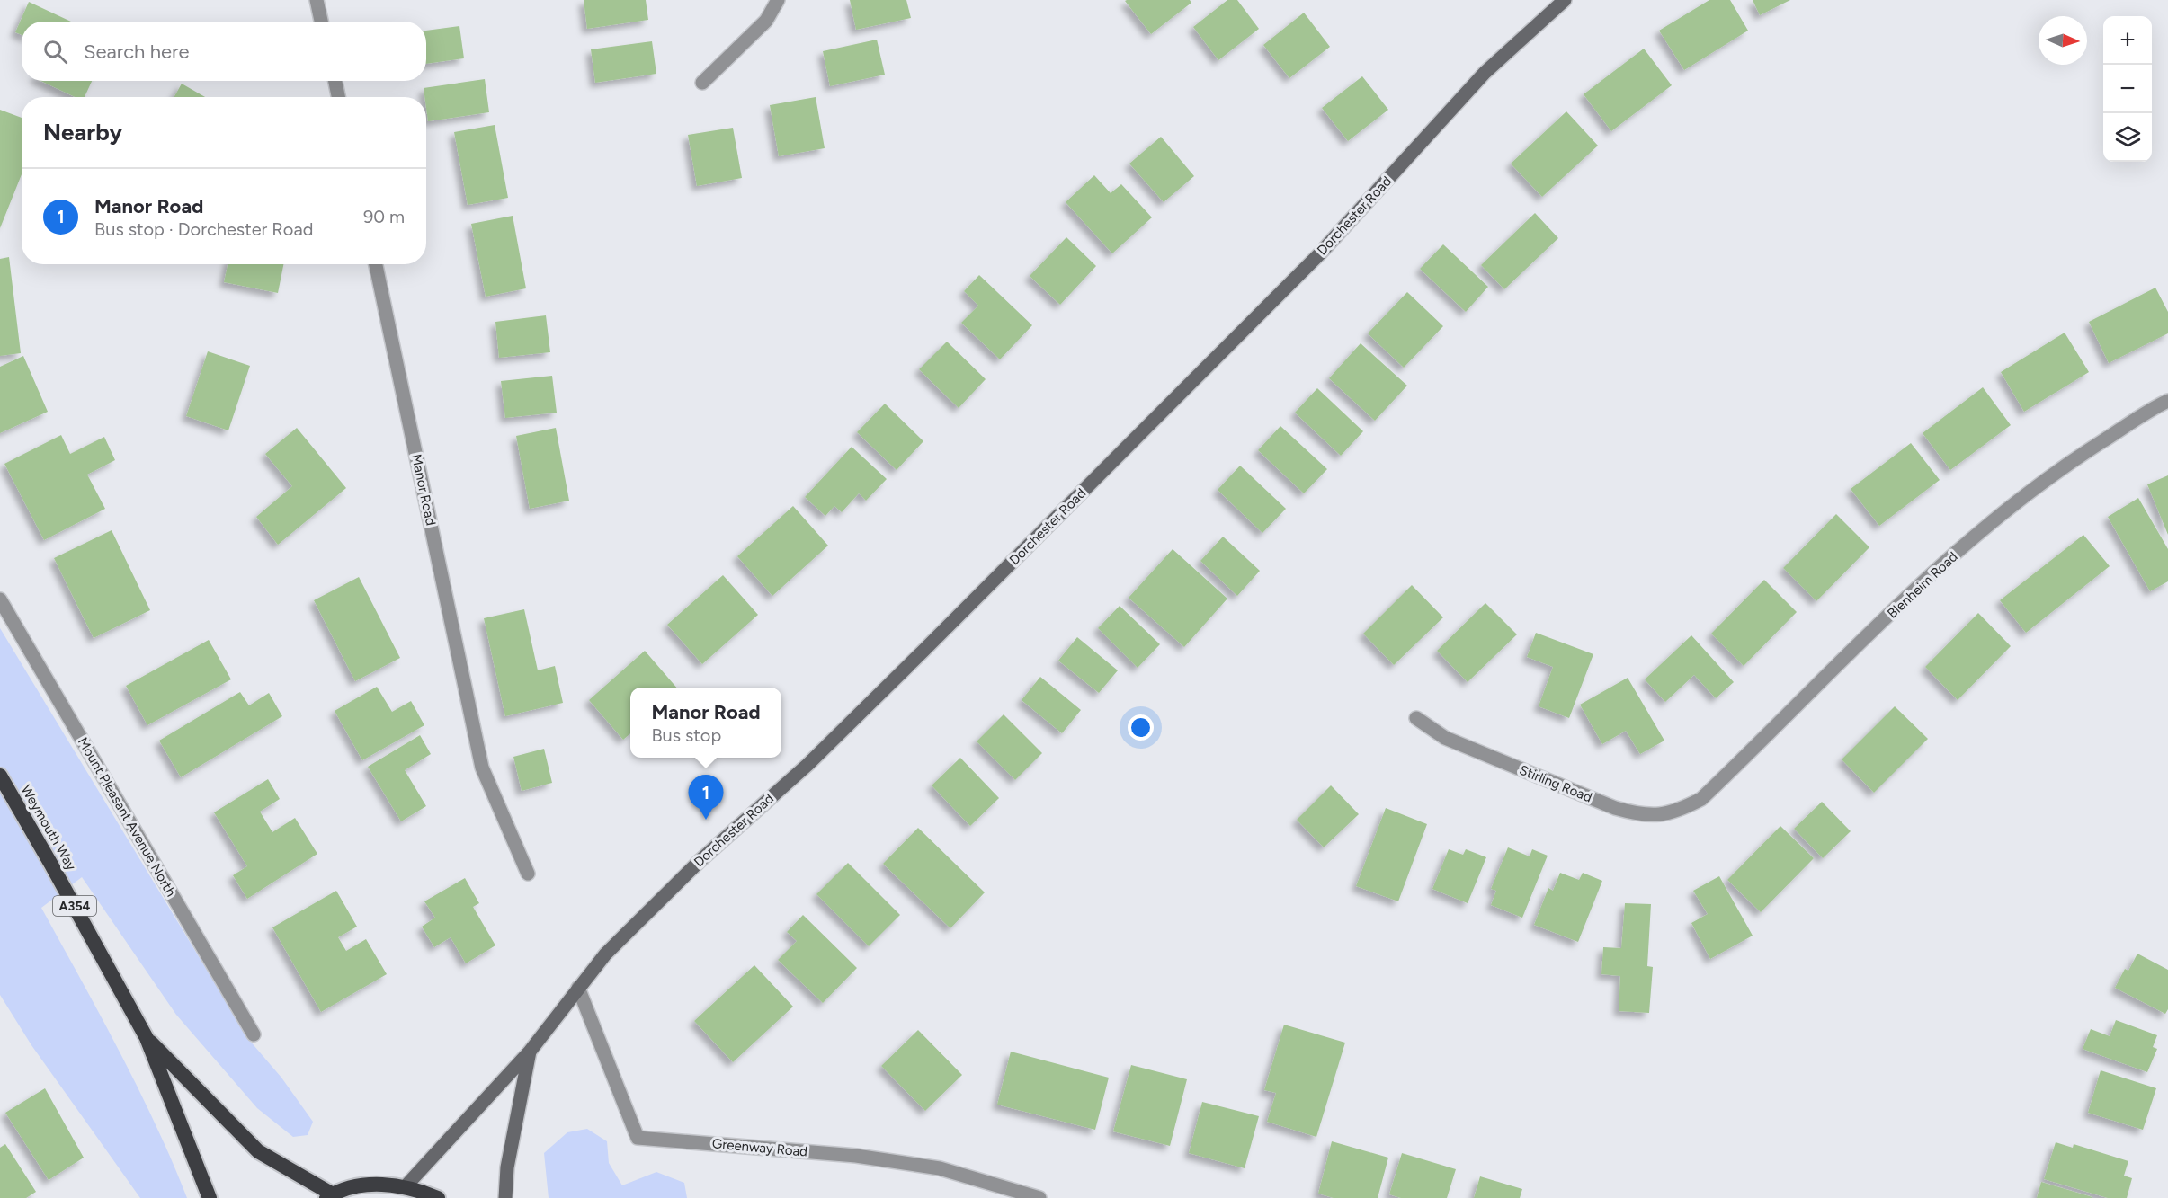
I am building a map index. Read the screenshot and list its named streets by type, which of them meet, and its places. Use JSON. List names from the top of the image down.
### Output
{
  "streets": {
    "highway": ["Weymouth Way", "A354"],
    "main road": ["Dorchester Road"],
    "street": [
      "Manor Road",
      "Blenheim Road",
      "Stirling Road",
      "Mount Pleasant Avenue North",
      "Greenway Road"
    ]
  },
  "crossings": [
    ["Dorchester Road", "A354"],
    ["Dorchester Road", "Greenway Road"],
    ["Blenheim Road", "Stirling Road"],
    ["Weymouth Way", "A354"]
  ],
  "north": "right",
  "page": {
    "map_buttons": ["+", "−"],
    "search": "Search here",
    "heading": "Nearby",
    "list": [
      {
        "mark": "1",
        "name": "Manor Road",
        "note": "Bus stop · Dorchester Road",
        "value": "90 m"
      }
    ],
    "popup": ["Manor Road", "Bus stop"],
    "pins": "1"
  }
}
